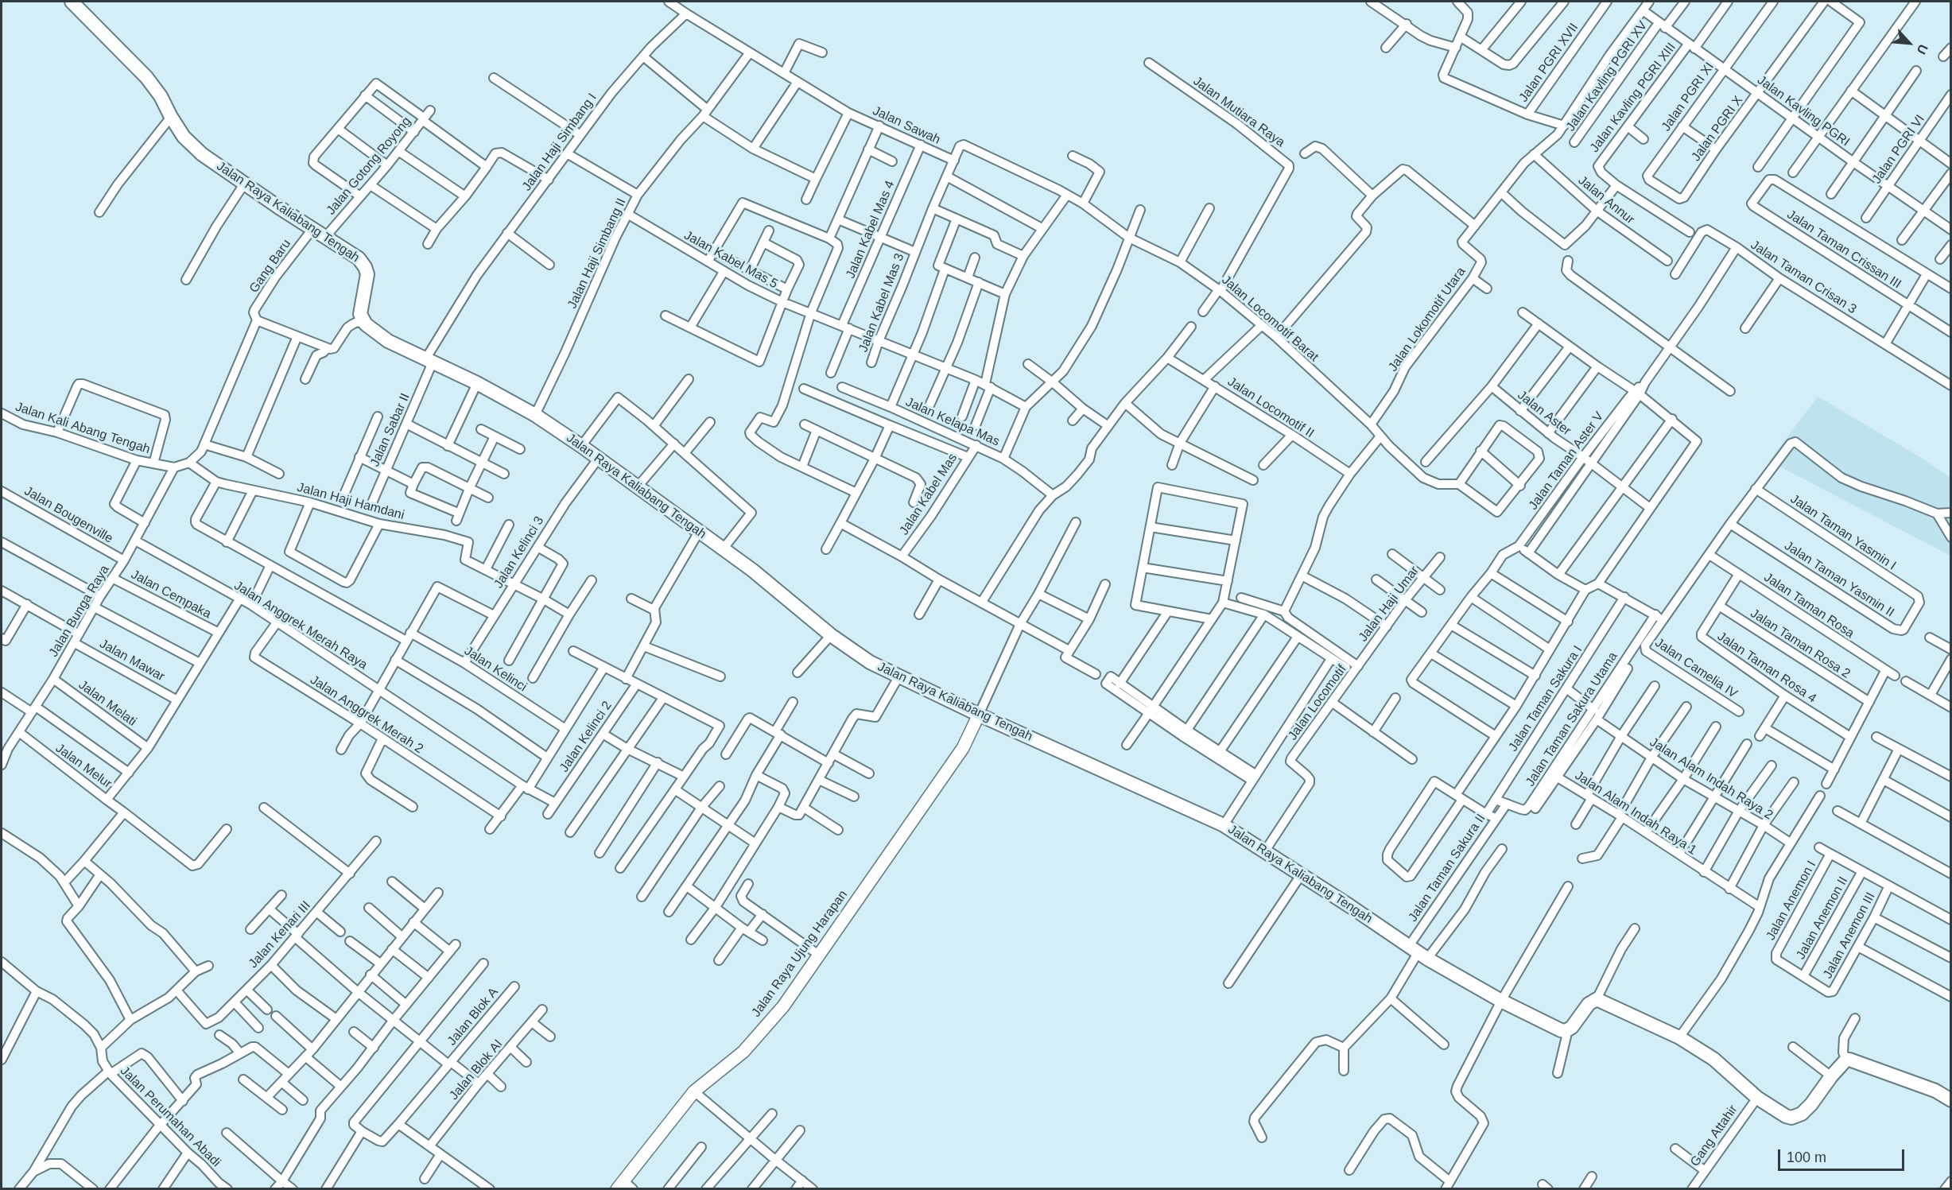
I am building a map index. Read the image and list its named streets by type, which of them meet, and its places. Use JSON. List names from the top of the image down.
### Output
{
  "streets": {
    "main road": ["Jalan Raya Kaliabang Tengah"],
    "street": [
      "Jalan PGRI XVII",
      "Jalan Kavling PGRI XV",
      "Jalan PGRI XI",
      "Jalan Kavling PGRI XIII",
      "Jalan Kavling PGRI",
      "Jalan Mutiara Raya",
      "Jalan Sawah",
      "Jalan PGRI X",
      "Jalan Haji Simbang I",
      "Jalan PGRI VI",
      "Jalan Gotong Royong",
      "Jalan Annur",
      "Jalan Kabel Mas 4",
      "Jalan Taman Crissan III",
      "Jalan Haji Simbang II",
      "Jalan Kabel Mas 5",
      "Gang Baru",
      "Jalan Taman Crisan 3",
      "Jalan Kabel Mas 3",
      "Jalan Locomotif Barat",
      "Jalan Lokomotif Utara",
      "Jalan Locomotif II",
      "Jalan Aster",
      "Jalan Kelapa Mas",
      "Jalan Kali Abang Tengah",
      "Jalan Sabar II",
      "Jalan Taman Aster V",
      "Jalan Kabel Mas",
      "Jalan Haji Hamdani",
      "Jalan Bougenville",
      "Jalan Taman Yasmin I",
      "Jalan Kelinci 3",
      "Jalan Taman Yasmin II",
      "Jalan Cempaka",
      "Jalan Haji Umar",
      "Jalan Taman Rosa",
      "Jalan Bunga Raya",
      "Jalan Anggrek Merah Raya",
      "Jalan Taman Rosa 2",
      "Jalan Mawar",
      "Jalan Taman Rosa 4",
      "Jalan Camelia IV",
      "Jalan Kelinci",
      "Jalan Taman Sakura I",
      "Jalan Locomotif",
      "Jalan Melati",
      "Jalan Anggrek Merah 2",
      "Jalan Taman Sakura Utama",
      "Jalan Kelinci 2",
      "Jalan Melur",
      "Jalan Alam Indah Raya 2",
      "Jalan Alam Indah Raya 1",
      "Jalan Taman Sakura II",
      "Jalan Anemon I",
      "Jalan Anemon II",
      "Jalan Kenari III",
      "Jalan Anemon III",
      "Jalan Raya Ujung Harapan",
      "Jalan Blok A",
      "Jalan Blok AI",
      "Jalan Perumahan Abadi",
      "Gang Attahir"
    ]
  },
  "crossings": [
    ["Jalan Kavling PGRI XV", "Jalan Kavling PGRI"],
    ["Jalan PGRI XI", "Jalan Kavling PGRI"],
    ["Jalan PGRI XI", "Jalan PGRI X"],
    ["Jalan Kavling PGRI XIII", "Jalan Kavling PGRI"],
    ["Jalan Kavling PGRI", "Jalan PGRI X"],
    ["Jalan Kavling PGRI", "Jalan PGRI VI"],
    ["Jalan Kavling PGRI", "Jalan Lokomotif Utara"],
    ["Jalan Mutiara Raya", "Jalan Locomotif Barat"],
    ["Jalan Sawah", "Jalan Kabel Mas 4"],
    ["Jalan Sawah", "Jalan Locomotif Barat"],
    ["Jalan Haji Simbang I", "Jalan Raya Kaliabang Tengah"],
    ["Jalan Haji Simbang I", "Jalan Sabar II"],
    ["Jalan Gotong Royong", "Jalan Raya Kaliabang Tengah"],
    ["Jalan Annur", "Jalan Lokomotif Utara"],
    ["Jalan Raya Kaliabang Tengah", "Jalan Haji Simbang II"],
    ["Jalan Raya Kaliabang Tengah", "Gang Baru"],
    ["Jalan Raya Kaliabang Tengah", "Jalan Sabar II"],
    ["Jalan Raya Kaliabang Tengah", "Jalan Kelinci 3"],
    ["Jalan Raya Kaliabang Tengah", "Jalan Locomotif"],
    ["Jalan Raya Kaliabang Tengah", "Jalan Taman Sakura II"],
    ["Jalan Raya Kaliabang Tengah", "Jalan Raya Ujung Harapan"],
    ["Jalan Kabel Mas 4", "Jalan Kabel Mas 5"],
    ["Jalan Haji Simbang II", "Jalan Kabel Mas 5"],
    ["Jalan Kabel Mas 5", "Jalan Kabel Mas 3"],
    ["Jalan Taman Crisan 3", "Jalan Taman Aster V"],
    ["Jalan Kabel Mas 3", "Jalan Locomotif Barat"],
    ["Jalan Locomotif Barat", "Jalan Lokomotif Utara"],
    ["Jalan Aster", "Jalan Taman Aster V"],
    ["Jalan Kelapa Mas", "Jalan Kabel Mas"],
    ["Jalan Kali Abang Tengah", "Jalan Haji Hamdani"],
    ["Jalan Kali Abang Tengah", "Jalan Bunga Raya"],
    ["Jalan Haji Hamdani", "Jalan Kelinci 3"],
    ["Jalan Haji Hamdani", "Jalan Kelinci"],
    ["Jalan Bougenville", "Jalan Bunga Raya"],
    ["Jalan Taman Yasmin I", "Jalan Taman Yasmin II"],
    ["Jalan Taman Yasmin I", "Jalan Camelia IV"],
    ["Jalan Kelinci 3", "Jalan Kelinci"],
    ["Jalan Taman Yasmin II", "Jalan Camelia IV"],
    ["Jalan Cempaka", "Jalan Bunga Raya"],
    ["Jalan Cempaka", "Jalan Melur"],
    ["Jalan Haji Umar", "Jalan Locomotif"],
    ["Jalan Taman Rosa", "Jalan Camelia IV"],
    ["Jalan Bunga Raya", "Jalan Anggrek Merah Raya"],
    ["Jalan Bunga Raya", "Jalan Mawar"],
    ["Jalan Bunga Raya", "Jalan Melati"],
    ["Jalan Bunga Raya", "Jalan Melur"],
    ["Jalan Anggrek Merah Raya", "Jalan Anggrek Merah 2"],
    ["Jalan Anggrek Merah Raya", "Jalan Melur"],
    ["Jalan Taman Rosa 2", "Jalan Taman Rosa 4"],
    ["Jalan Mawar", "Jalan Melur"],
    ["Jalan Camelia IV", "Jalan Taman Sakura Utama"],
    ["Jalan Taman Sakura I", "Jalan Taman Sakura Utama"],
    ["Jalan Melati", "Jalan Melur"],
    ["Jalan Taman Sakura Utama", "Jalan Taman Sakura II"],
    ["Jalan Alam Indah Raya 2", "Jalan Alam Indah Raya 1"],
    ["Jalan Anemon I", "Jalan Anemon II"],
    ["Jalan Anemon I", "Jalan Anemon III"],
    ["Jalan Anemon II", "Jalan Anemon III"]
  ],
  "scale_bar": "100 m",
  "north": "bottom right"
}
